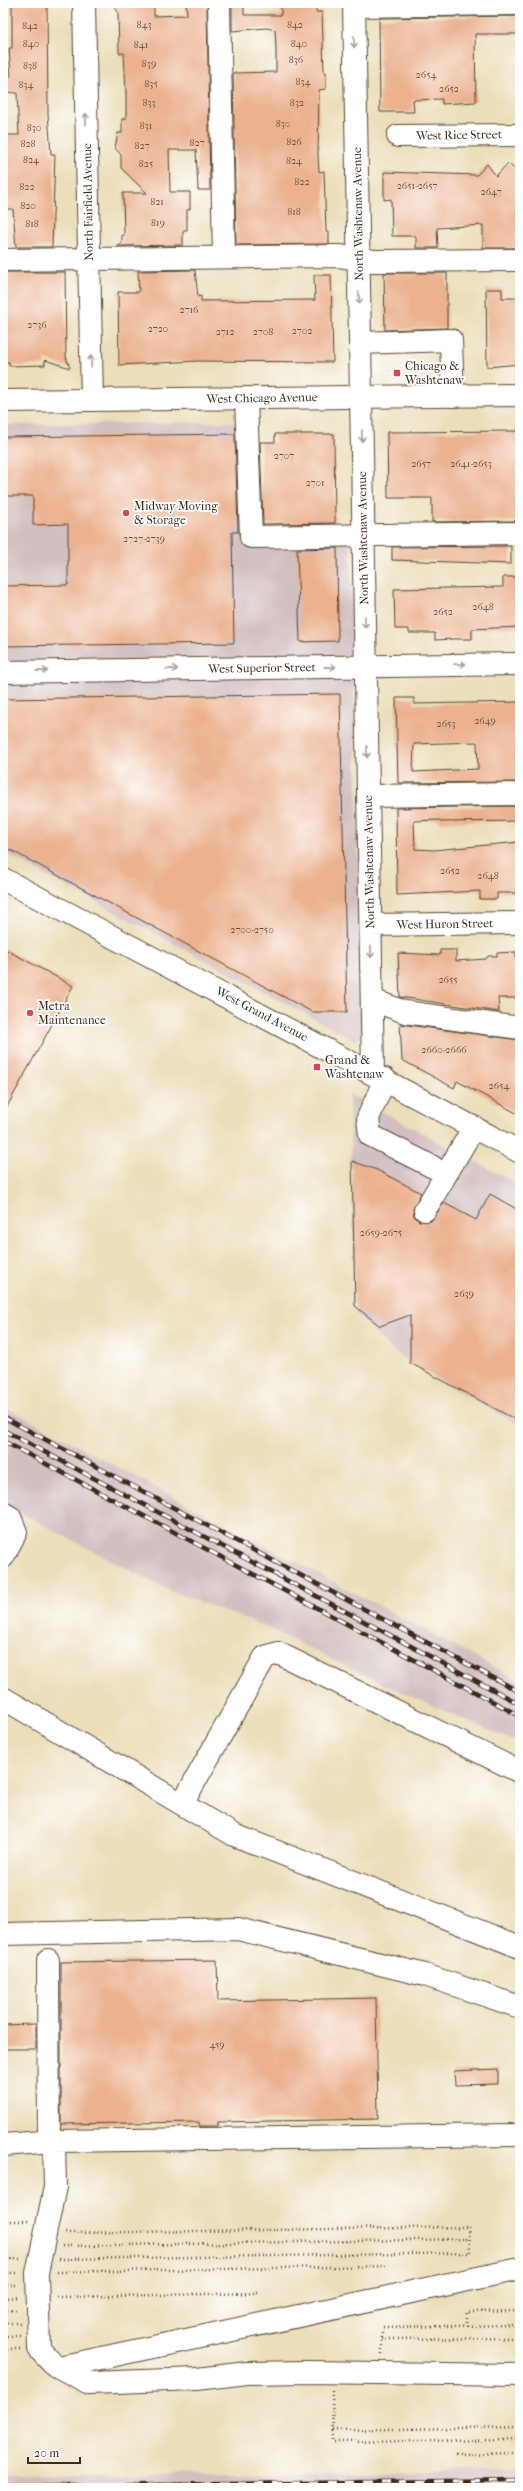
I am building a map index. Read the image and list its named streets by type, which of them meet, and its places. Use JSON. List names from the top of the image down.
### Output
{
  "streets": {
    "street": [
      "West Rice Street",
      "North Fairfield Avenue",
      "North Washtenaw Avenue",
      "West Chicago Avenue",
      "West Superior Street",
      "West Huron Street",
      "West Grand Avenue"
    ]
  },
  "crossings": [
    ["North Fairfield Avenue", "West Chicago Avenue"],
    ["North Washtenaw Avenue", "West Chicago Avenue"],
    ["North Washtenaw Avenue", "West Superior Street"],
    ["North Washtenaw Avenue", "West Huron Street"],
    ["North Washtenaw Avenue", "West Grand Avenue"]
  ],
  "places": {
    "transit": ["Chicago & Washtenaw", "Grand & Washtenaw"],
    "other": ["Midway Moving & Storage", "Metra Maintenance"]
  },
  "house_numbers": [
    "843",
    "842",
    "842",
    "840",
    "840",
    "841",
    "836",
    "839",
    "838",
    "2654",
    "834",
    "835",
    "834",
    "2652",
    "833",
    "832",
    "830",
    "831",
    "830",
    "826",
    "827",
    "828",
    "827",
    "824",
    "824",
    "825",
    "822",
    "2651-2657",
    "822",
    "2647",
    "821",
    "820",
    "818",
    "819",
    "818",
    "2716",
    "2736",
    "2720",
    "2702",
    "2712",
    "2708",
    "2707",
    "2657",
    "2641-2653",
    "2701",
    "2727-2739",
    "2648",
    "2652",
    "2649",
    "2653",
    "2652",
    "2648",
    "2700-2750",
    "2655",
    "2660-2666",
    "2654",
    "2659-2675",
    "2639",
    "459"
  ],
  "scale_bar": "20 m"
}
